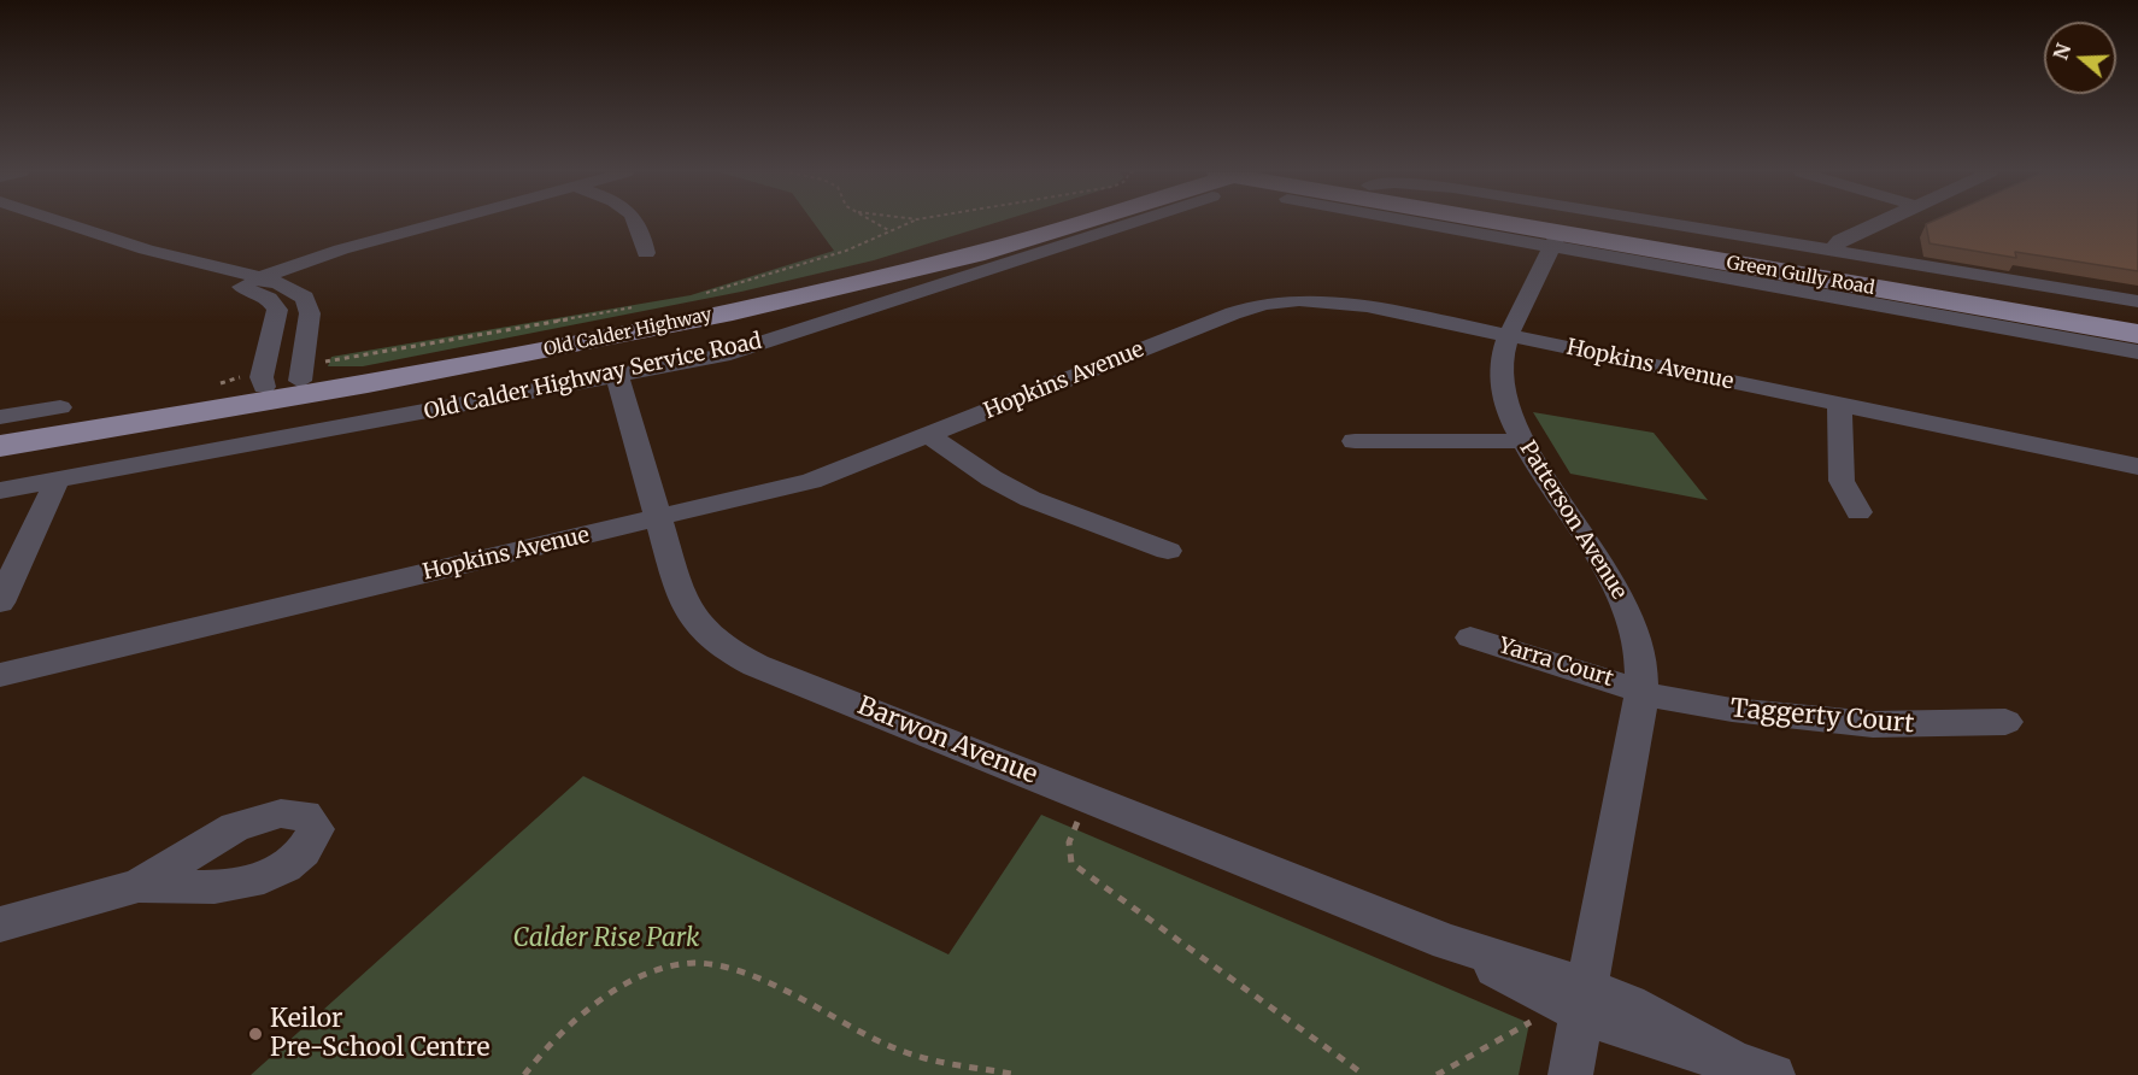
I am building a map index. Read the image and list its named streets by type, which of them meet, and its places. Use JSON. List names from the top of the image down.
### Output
{
  "streets": {
    "main road": ["Green Gully Road", "Old Calder Highway"],
    "street": [
      "Hopkins Avenue",
      "Old Calder Highway Service Road",
      "Patterson Avenue",
      "Yarra Court",
      "Taggerty Court",
      "Barwon Avenue"
    ]
  },
  "crossings": [
    ["Green Gully Road", "Patterson Avenue"],
    ["Hopkins Avenue", "Patterson Avenue"],
    ["Hopkins Avenue", "Barwon Avenue"],
    ["Old Calder Highway Service Road", "Barwon Avenue"],
    ["Patterson Avenue", "Yarra Court"],
    ["Patterson Avenue", "Taggerty Court"],
    ["Patterson Avenue", "Barwon Avenue"],
    ["Yarra Court", "Taggerty Court"]
  ],
  "parks": ["Calder Rise Park"],
  "places": ["Keilor Pre-School Centre"],
  "north": "left"
}
